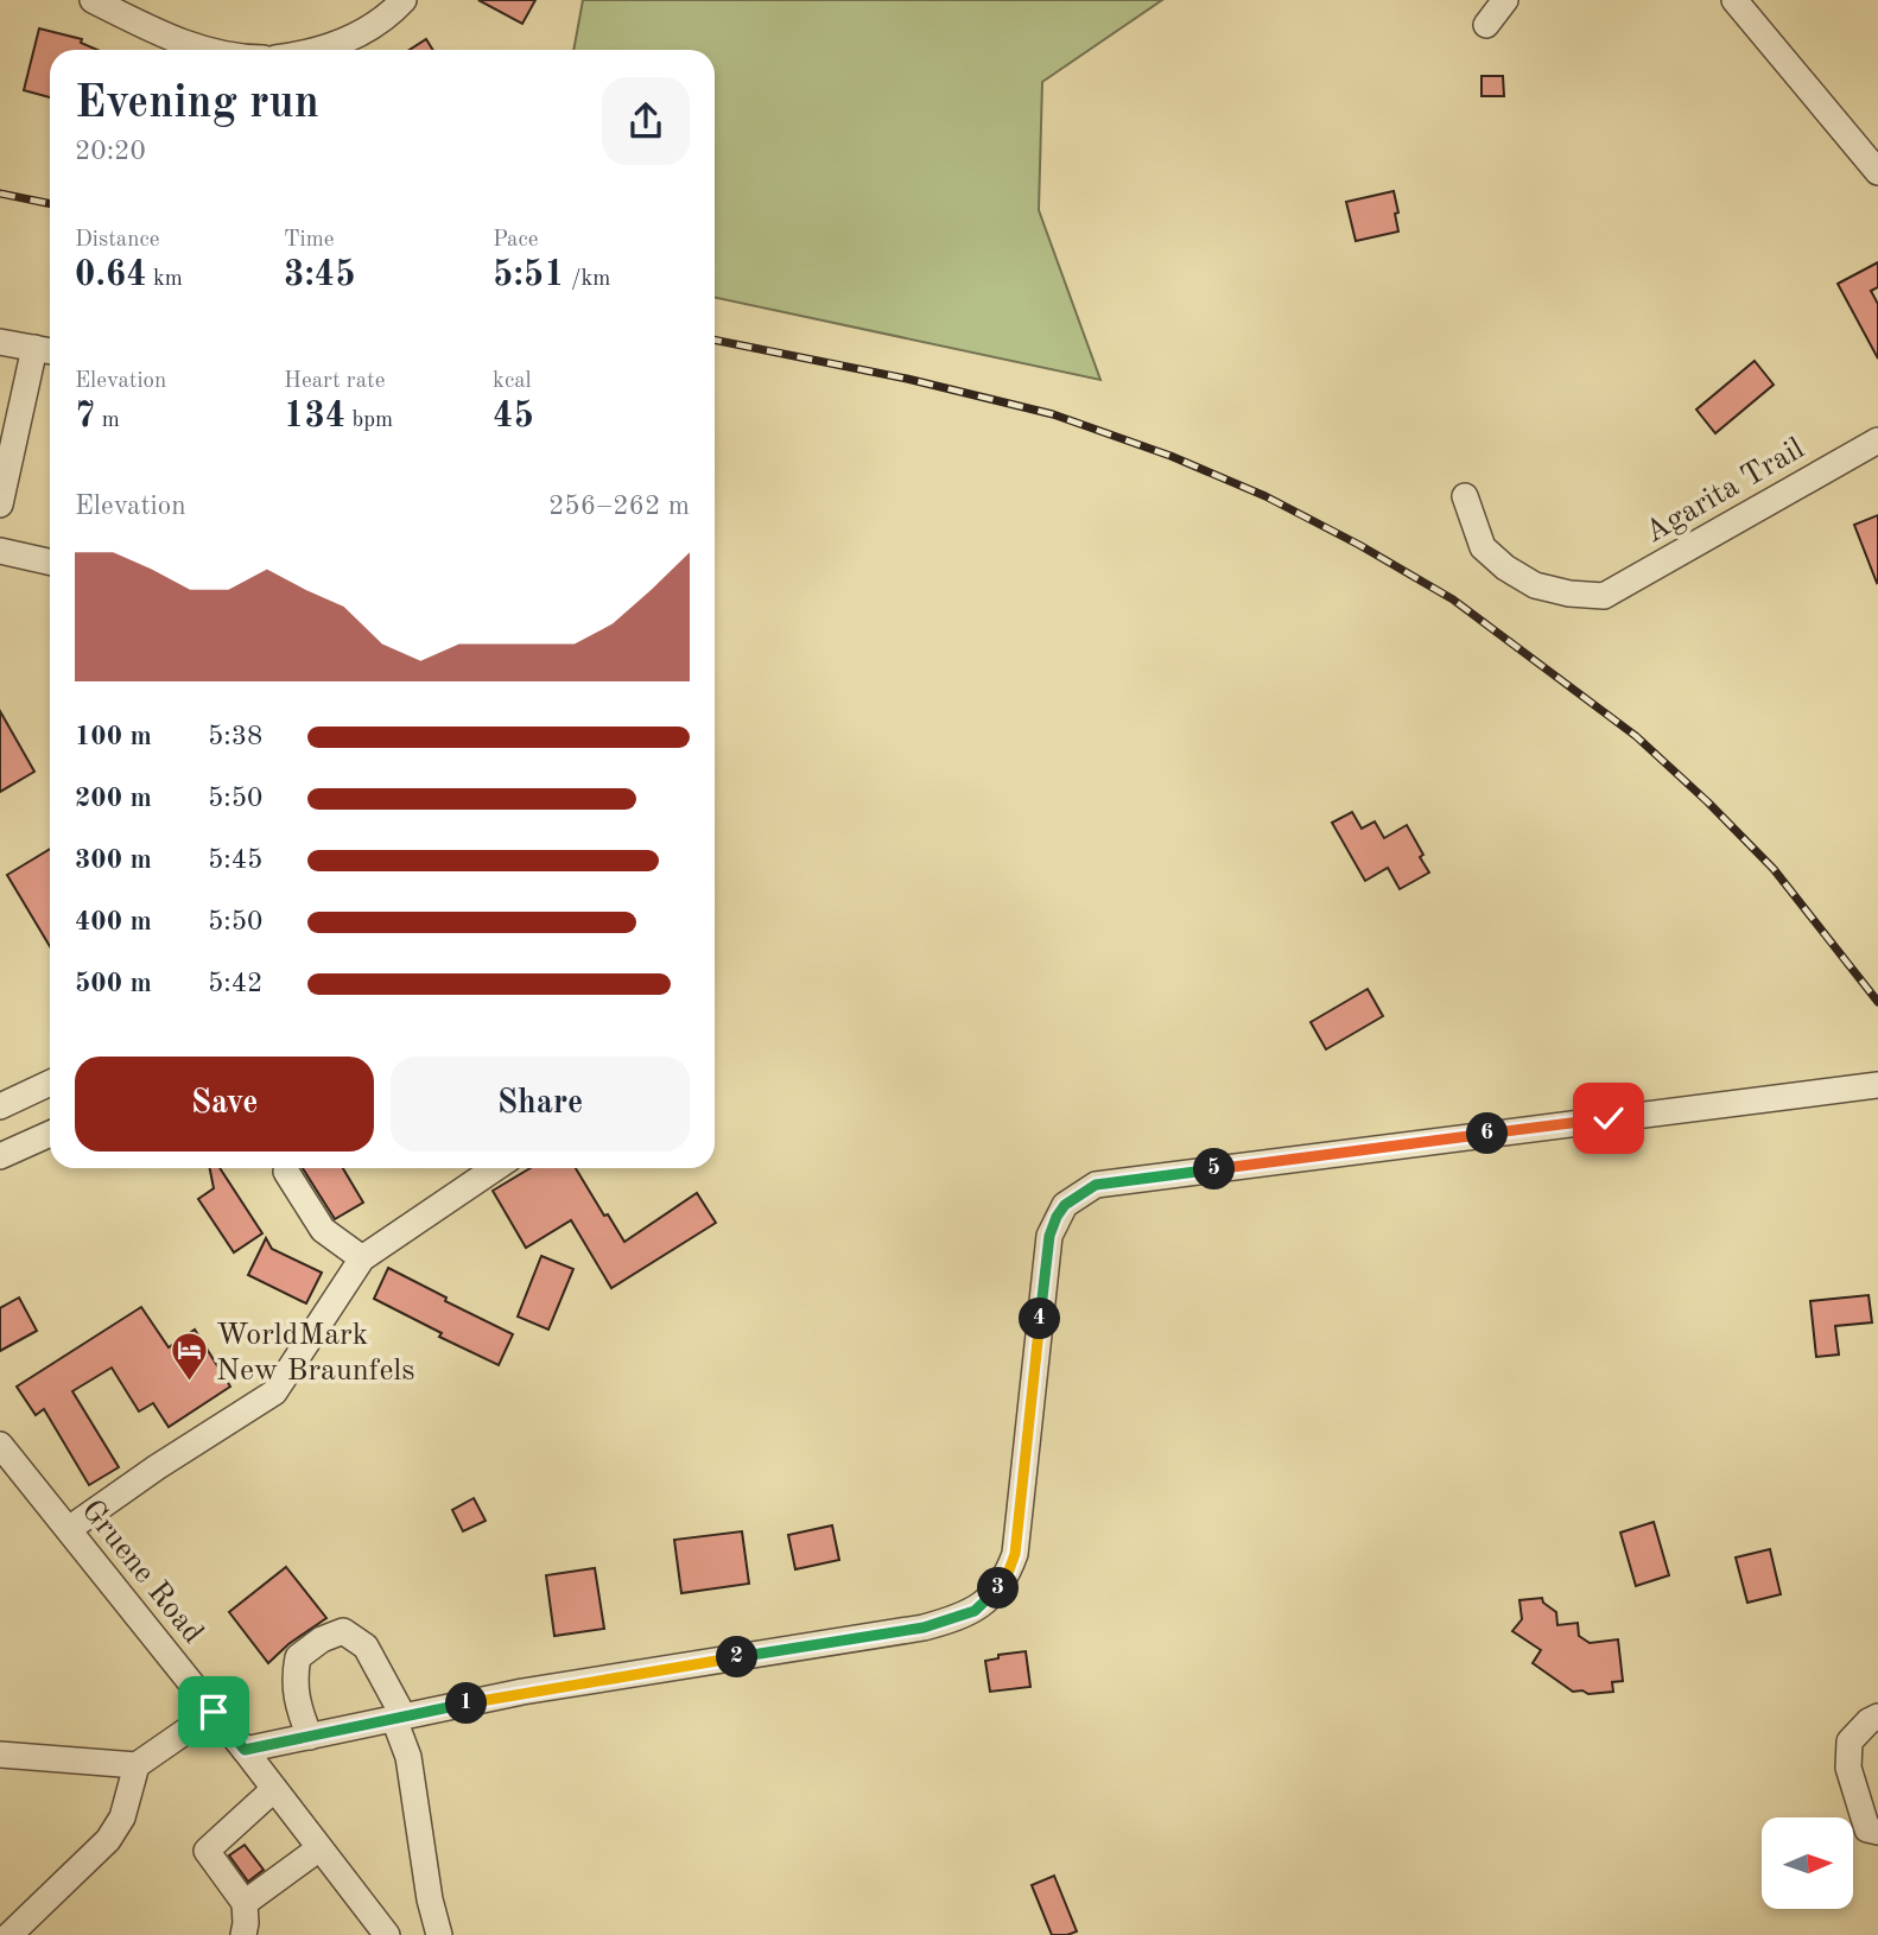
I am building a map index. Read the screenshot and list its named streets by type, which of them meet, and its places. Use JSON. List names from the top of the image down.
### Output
{
  "streets": {
    "street": ["Agarita Trail", "Gruene Road"]
  },
  "places": {
    "hotel": ["WorldMark New Braunfels"]
  },
  "north": "right",
  "page": {
    "heading": ["Evening run", "20:20"],
    "stats": [
      ["Distance", "0.64 km"],
      ["Time", "3:45"],
      ["Pace", "5:51 /km"],
      ["Elevation", "7 m"],
      ["Heart rate", "134 bpm"],
      ["kcal", "45"]
    ],
    "chart": ["Elevation", "256–262 m"],
    "list": [
      {
        "name": "100 m",
        "note": "5:38"
      },
      {
        "name": "200 m",
        "note": "5:50"
      },
      {
        "name": "300 m",
        "note": "5:45"
      },
      {
        "name": "400 m",
        "note": "5:50"
      },
      {
        "name": "500 m",
        "note": "5:42"
      }
    ],
    "buttons": ["Save", "Share"],
    "pins": [
      "6",
      "5",
      "4",
      "3",
      "2",
      "1"
    ]
  }
}
